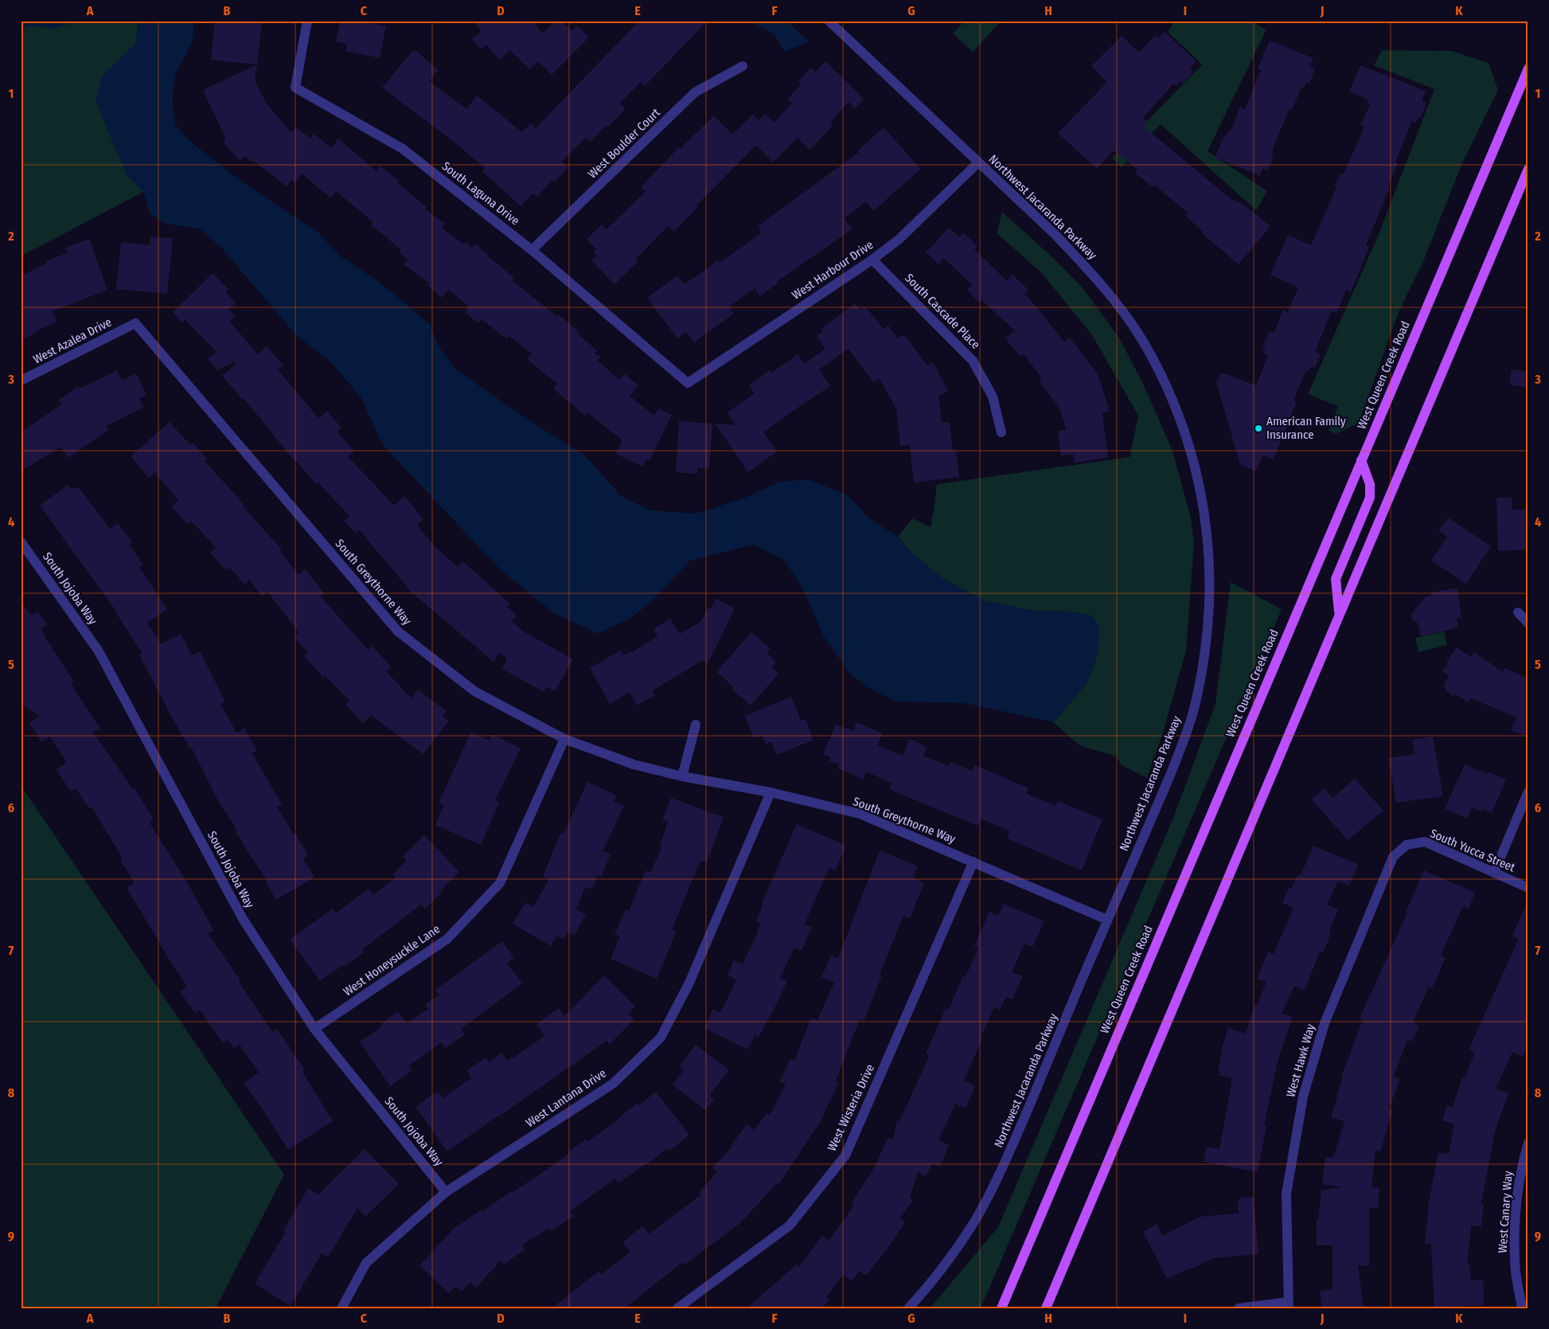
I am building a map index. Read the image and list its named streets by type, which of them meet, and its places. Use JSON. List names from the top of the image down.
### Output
{
  "streets": {
    "main road": ["West Queen Creek Road"],
    "street": [
      "West Boulder Court",
      "South Laguna Drive",
      "Northwest Jacaranda Parkway",
      "West Harbour Drive",
      "South Cascade Place",
      "West Azalea Drive",
      "South Greythorne Way",
      "South Jojoba Way",
      "South Yucca Street",
      "West Honeysuckle Lane",
      "West Hawk Way",
      "West Lantana Drive",
      "West Wisteria Drive",
      "West Canary Way"
    ]
  },
  "crossings": [
    ["West Boulder Court", "South Laguna Drive"],
    ["South Laguna Drive", "West Harbour Drive"],
    ["Northwest Jacaranda Parkway", "West Harbour Drive"],
    ["Northwest Jacaranda Parkway", "South Greythorne Way"],
    ["West Harbour Drive", "South Cascade Place"],
    ["West Azalea Drive", "South Greythorne Way"],
    ["South Greythorne Way", "West Honeysuckle Lane"],
    ["South Greythorne Way", "West Lantana Drive"],
    ["South Greythorne Way", "West Wisteria Drive"],
    ["South Jojoba Way", "West Honeysuckle Lane"],
    ["South Jojoba Way", "West Lantana Drive"],
    ["South Yucca Street", "West Hawk Way"]
  ],
  "places": ["American Family Insurance"],
  "grid": {
    "columns": [
      "A",
      "B",
      "C",
      "D",
      "E",
      "F",
      "G",
      "H",
      "I",
      "J",
      "K"
    ],
    "rows": [
      "1",
      "2",
      "3",
      "4",
      "5",
      "6",
      "7",
      "8",
      "9"
    ]
  }
}
